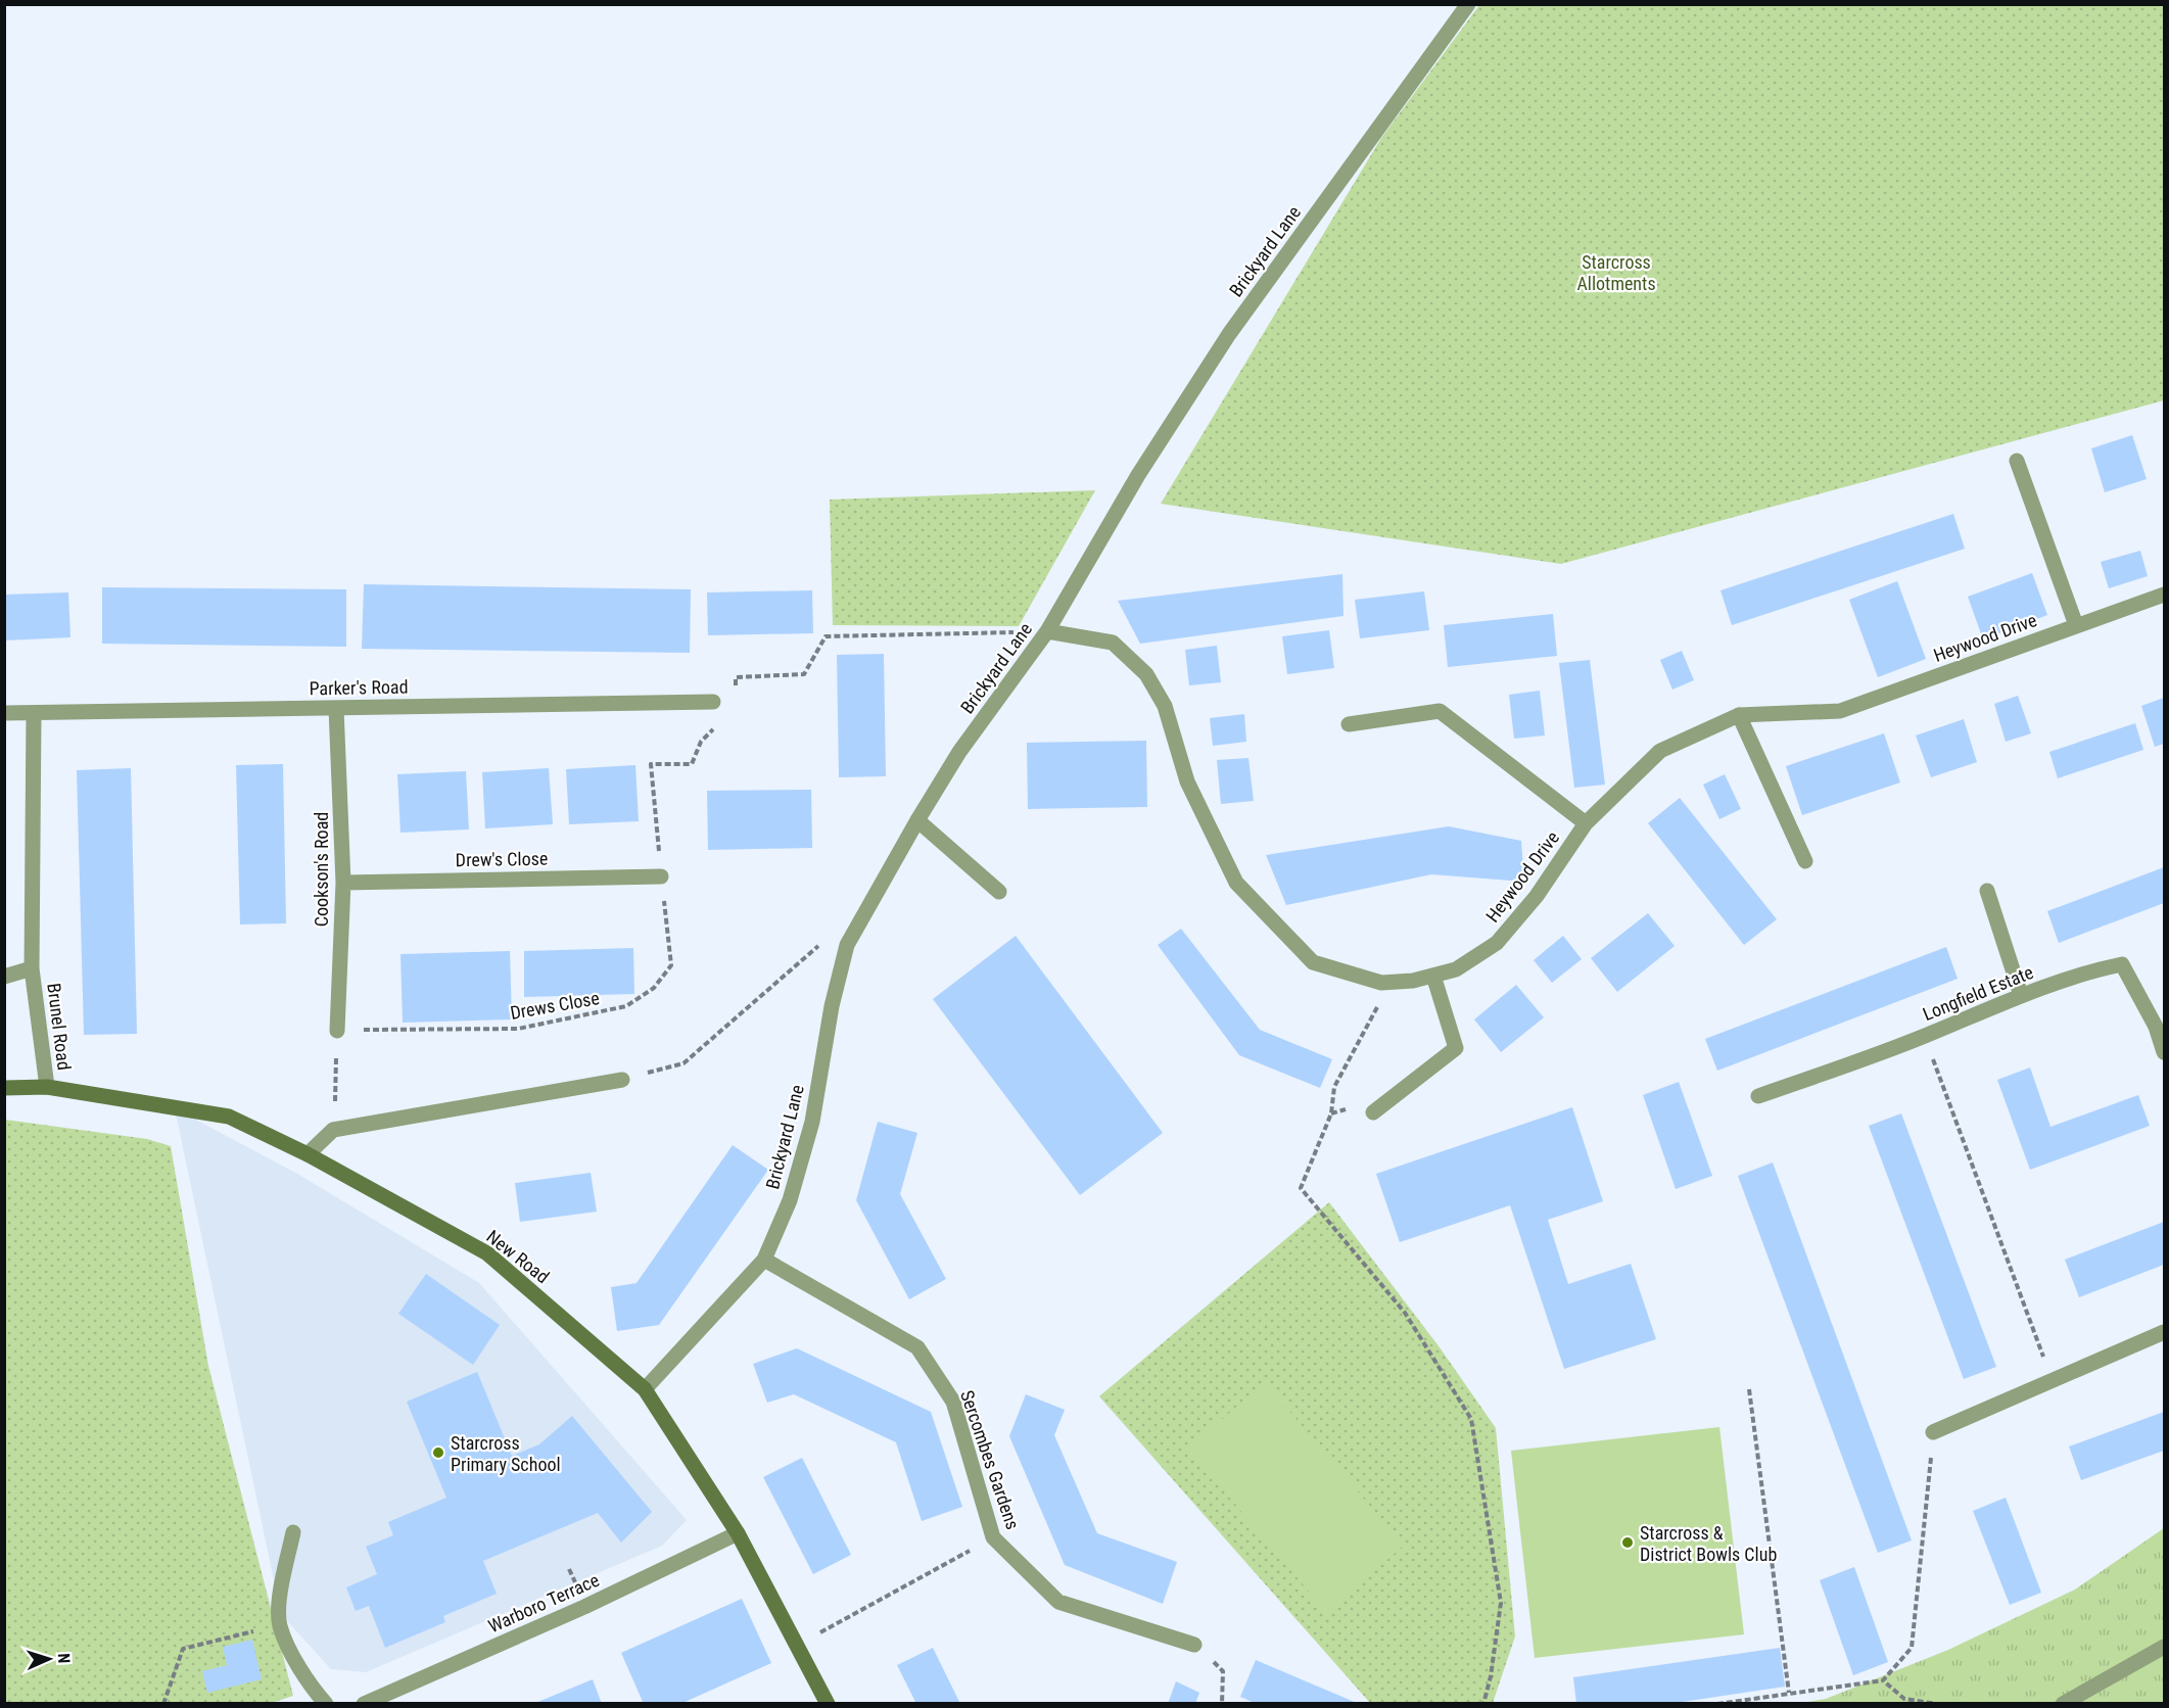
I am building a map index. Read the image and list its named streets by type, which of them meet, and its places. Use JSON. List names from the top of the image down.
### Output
{
  "streets": {
    "street": [
      "Brickyard Lane",
      "Heywood Drive",
      "Parker's Road",
      "Drew's Close",
      "Cookson's Road",
      "Longfield Estate",
      "Brunel Road",
      "New Road",
      "Sercombes Gardens",
      "Warboro Terrace"
    ],
    "path": ["Drews Close"]
  },
  "crossings": [
    ["Brickyard Lane", "Heywood Drive"],
    ["Brickyard Lane", "New Road"],
    ["Brickyard Lane", "Sercombes Gardens"],
    ["Parker's Road", "Cookson's Road"],
    ["Parker's Road", "Brunel Road"],
    ["Drew's Close", "Cookson's Road"],
    ["Drew's Close", "Drews Close"],
    ["Cookson's Road", "Drews Close"],
    ["Brunel Road", "New Road"],
    ["New Road", "Warboro Terrace"]
  ],
  "parks": ["Starcross Allotments"],
  "places": ["Starcross Primary School", "Starcross & District Bowls Club"],
  "north": "right"
}
